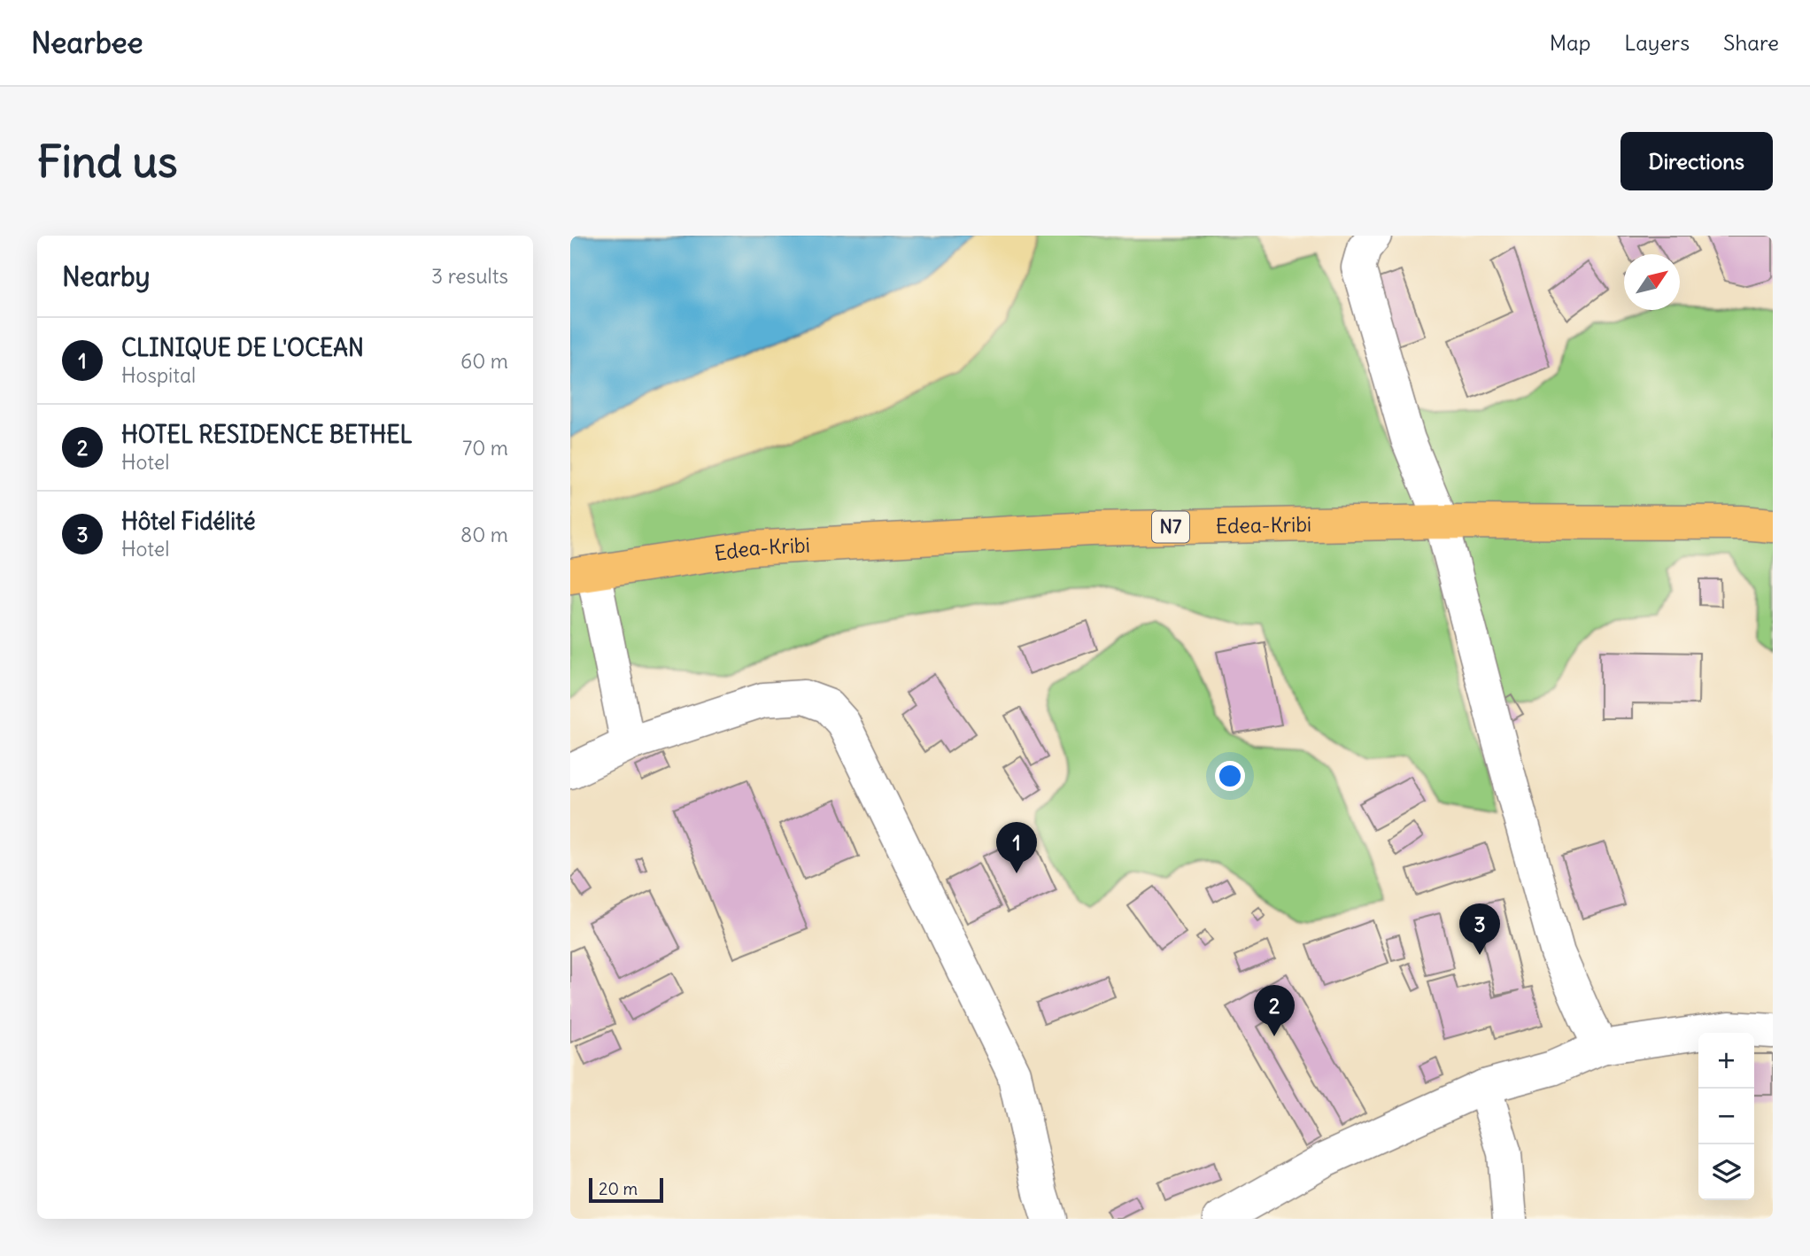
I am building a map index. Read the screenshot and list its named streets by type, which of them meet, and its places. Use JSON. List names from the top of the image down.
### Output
{
  "streets": {
    "highway": ["Edea-Kribi", "N7"]
  },
  "scale_bar": "20 m",
  "north": "top right",
  "page": {
    "header": "Nearbee",
    "nav": ["Map", "Layers", "Share"],
    "buttons": "Directions",
    "title": "Find us",
    "heading": ["Nearby", "3 results"],
    "list": [
      {
        "mark": "1",
        "name": "CLINIQUE DE L'OCEAN",
        "note": "Hospital",
        "value": "60 m"
      },
      {
        "mark": "2",
        "name": "HOTEL RESIDENCE BETHEL",
        "note": "Hotel",
        "value": "70 m"
      },
      {
        "mark": "3",
        "name": "Hôtel Fidélité",
        "note": "Hotel",
        "value": "80 m"
      }
    ],
    "pins": ["1", "3", "2"],
    "map_buttons": ["+", "−"],
    "scale": "20 m"
  }
}
